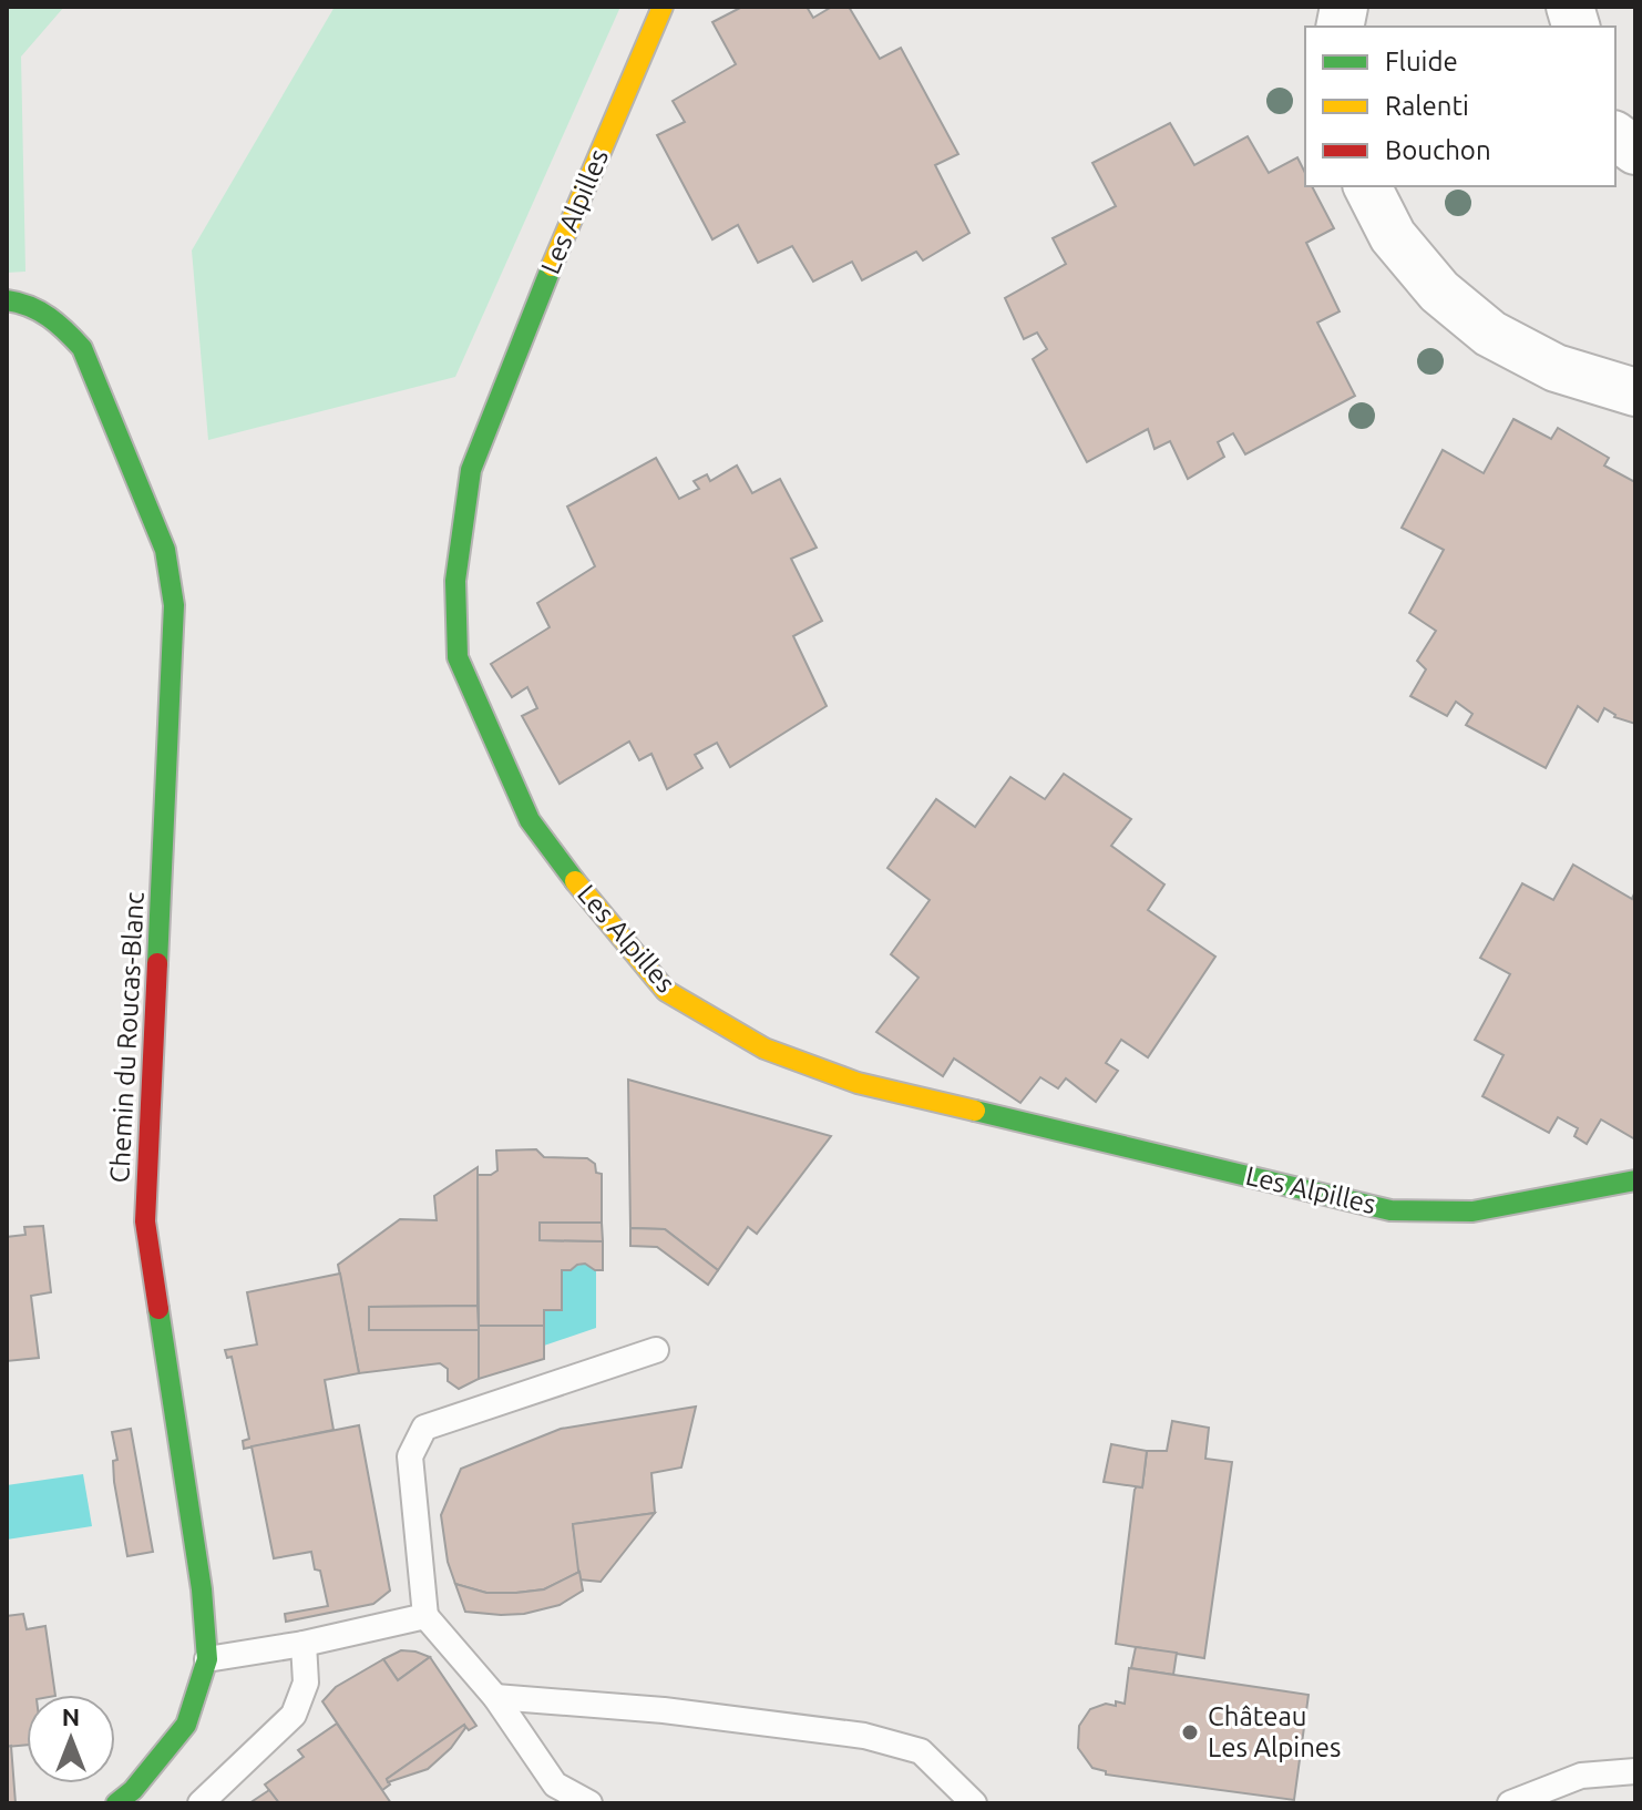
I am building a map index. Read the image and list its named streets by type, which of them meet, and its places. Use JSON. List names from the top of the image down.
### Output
{
  "streets": {
    "street": ["Les Alpilles", "Chemin du Roucas-Blanc"]
  },
  "places": ["Château Les Alpines"],
  "legend": ["Fluide", "Ralenti", "Bouchon"],
  "north": "top"
}
